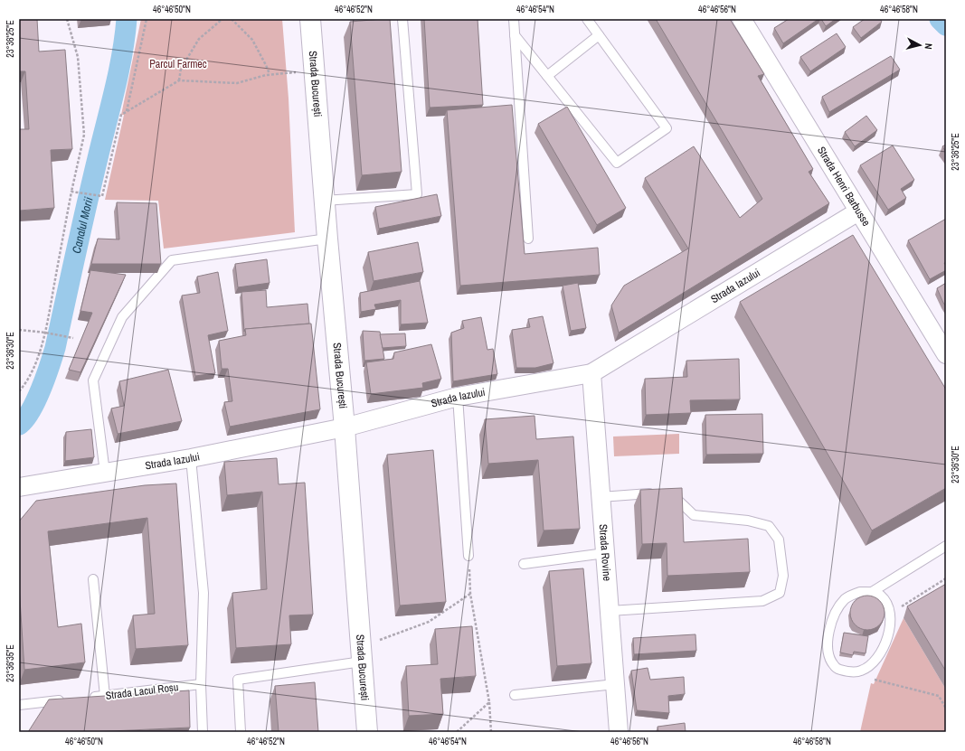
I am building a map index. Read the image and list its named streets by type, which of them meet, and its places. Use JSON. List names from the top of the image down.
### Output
{
  "streets": {
    "main road": ["Strada București"],
    "street": ["Strada Henri Barbusse", "Strada Iazului", "Strada Rovine"],
    "lane": ["Strada Lacul Roșu"]
  },
  "crossings": [
    ["Strada București", "Strada Iazului"],
    ["Strada Henri Barbusse", "Strada Iazului"],
    ["Strada Iazului", "Strada Rovine"]
  ],
  "water": ["Canalul Morii"],
  "parks": ["Parcul Farmec"],
  "north": "right",
  "coordinates": [
    "46°46'50\"N",
    "46°46'52\"N",
    "46°46'54\"N",
    "46°46'56\"N",
    "46°46'58\"N",
    "23°36'25\"E",
    "23°36'30\"E",
    "23°36'35\"E"
  ]
}
